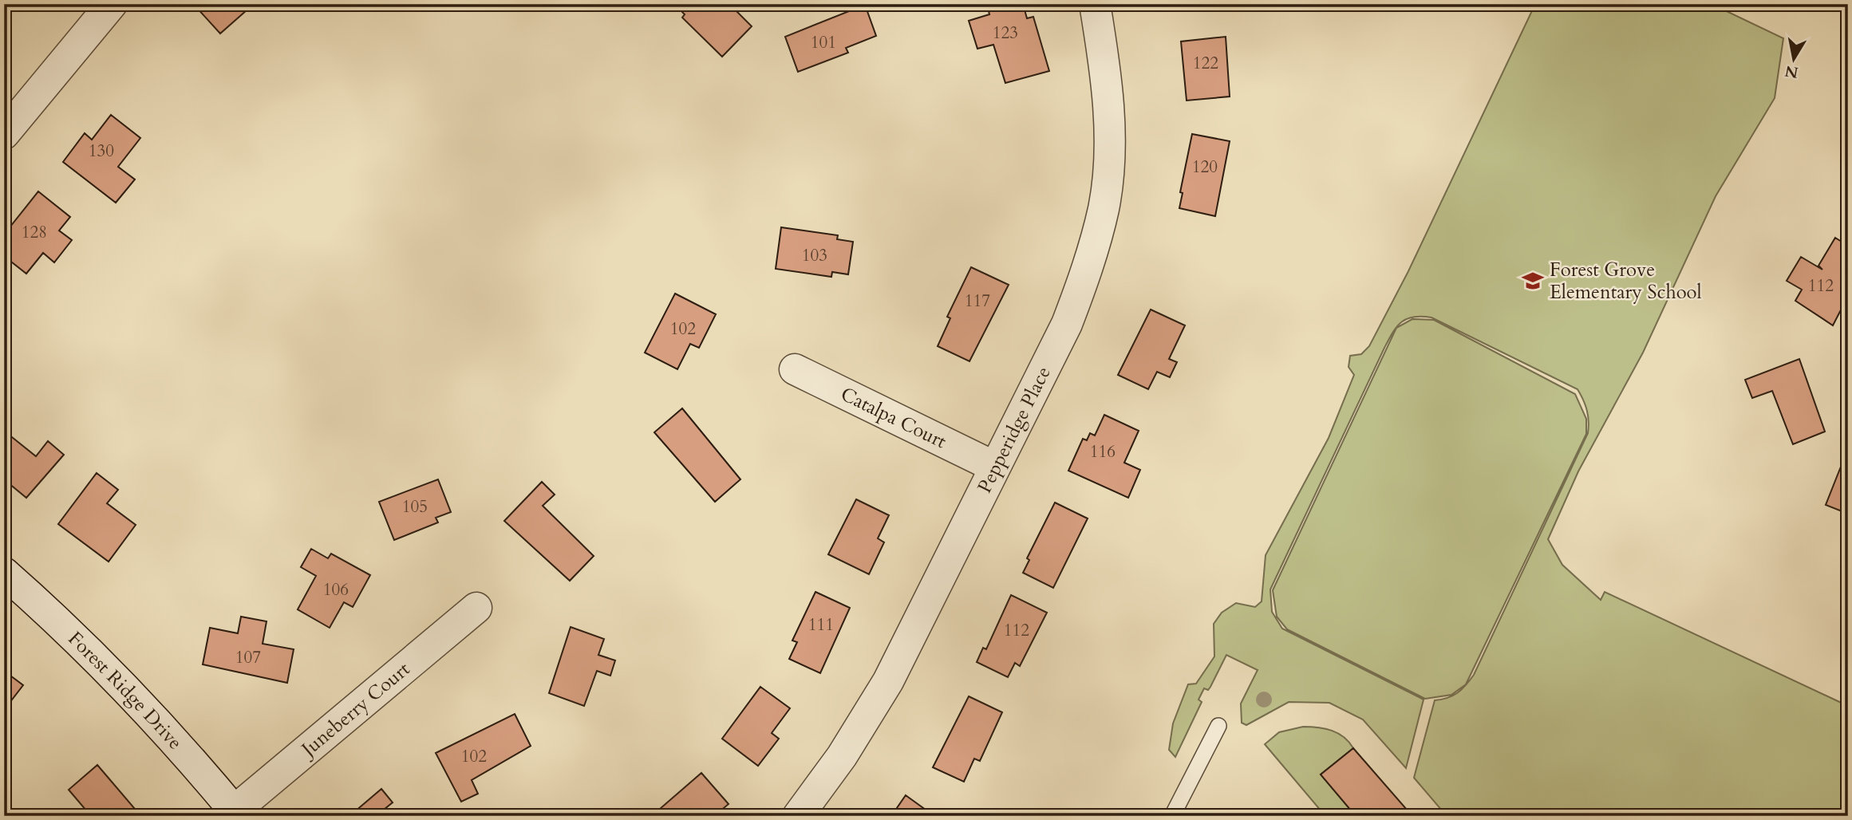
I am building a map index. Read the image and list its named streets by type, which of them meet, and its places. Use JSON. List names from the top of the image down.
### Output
{
  "streets": {
    "street": [
      "Catalpa Court",
      "Pepperidge Place",
      "Forest Ridge Drive",
      "Juneberry Court"
    ]
  },
  "crossings": [
    ["Catalpa Court", "Pepperidge Place"],
    ["Forest Ridge Drive", "Juneberry Court"]
  ],
  "places": {
    "school or university": ["Forest Grove Elementary School"]
  },
  "house_numbers": [
    "123",
    "101",
    "122",
    "130",
    "120",
    "128",
    "103",
    "112",
    "117",
    "102",
    "116",
    "105",
    "106",
    "111",
    "112",
    "107",
    "102"
  ],
  "north": "bottom"
}
